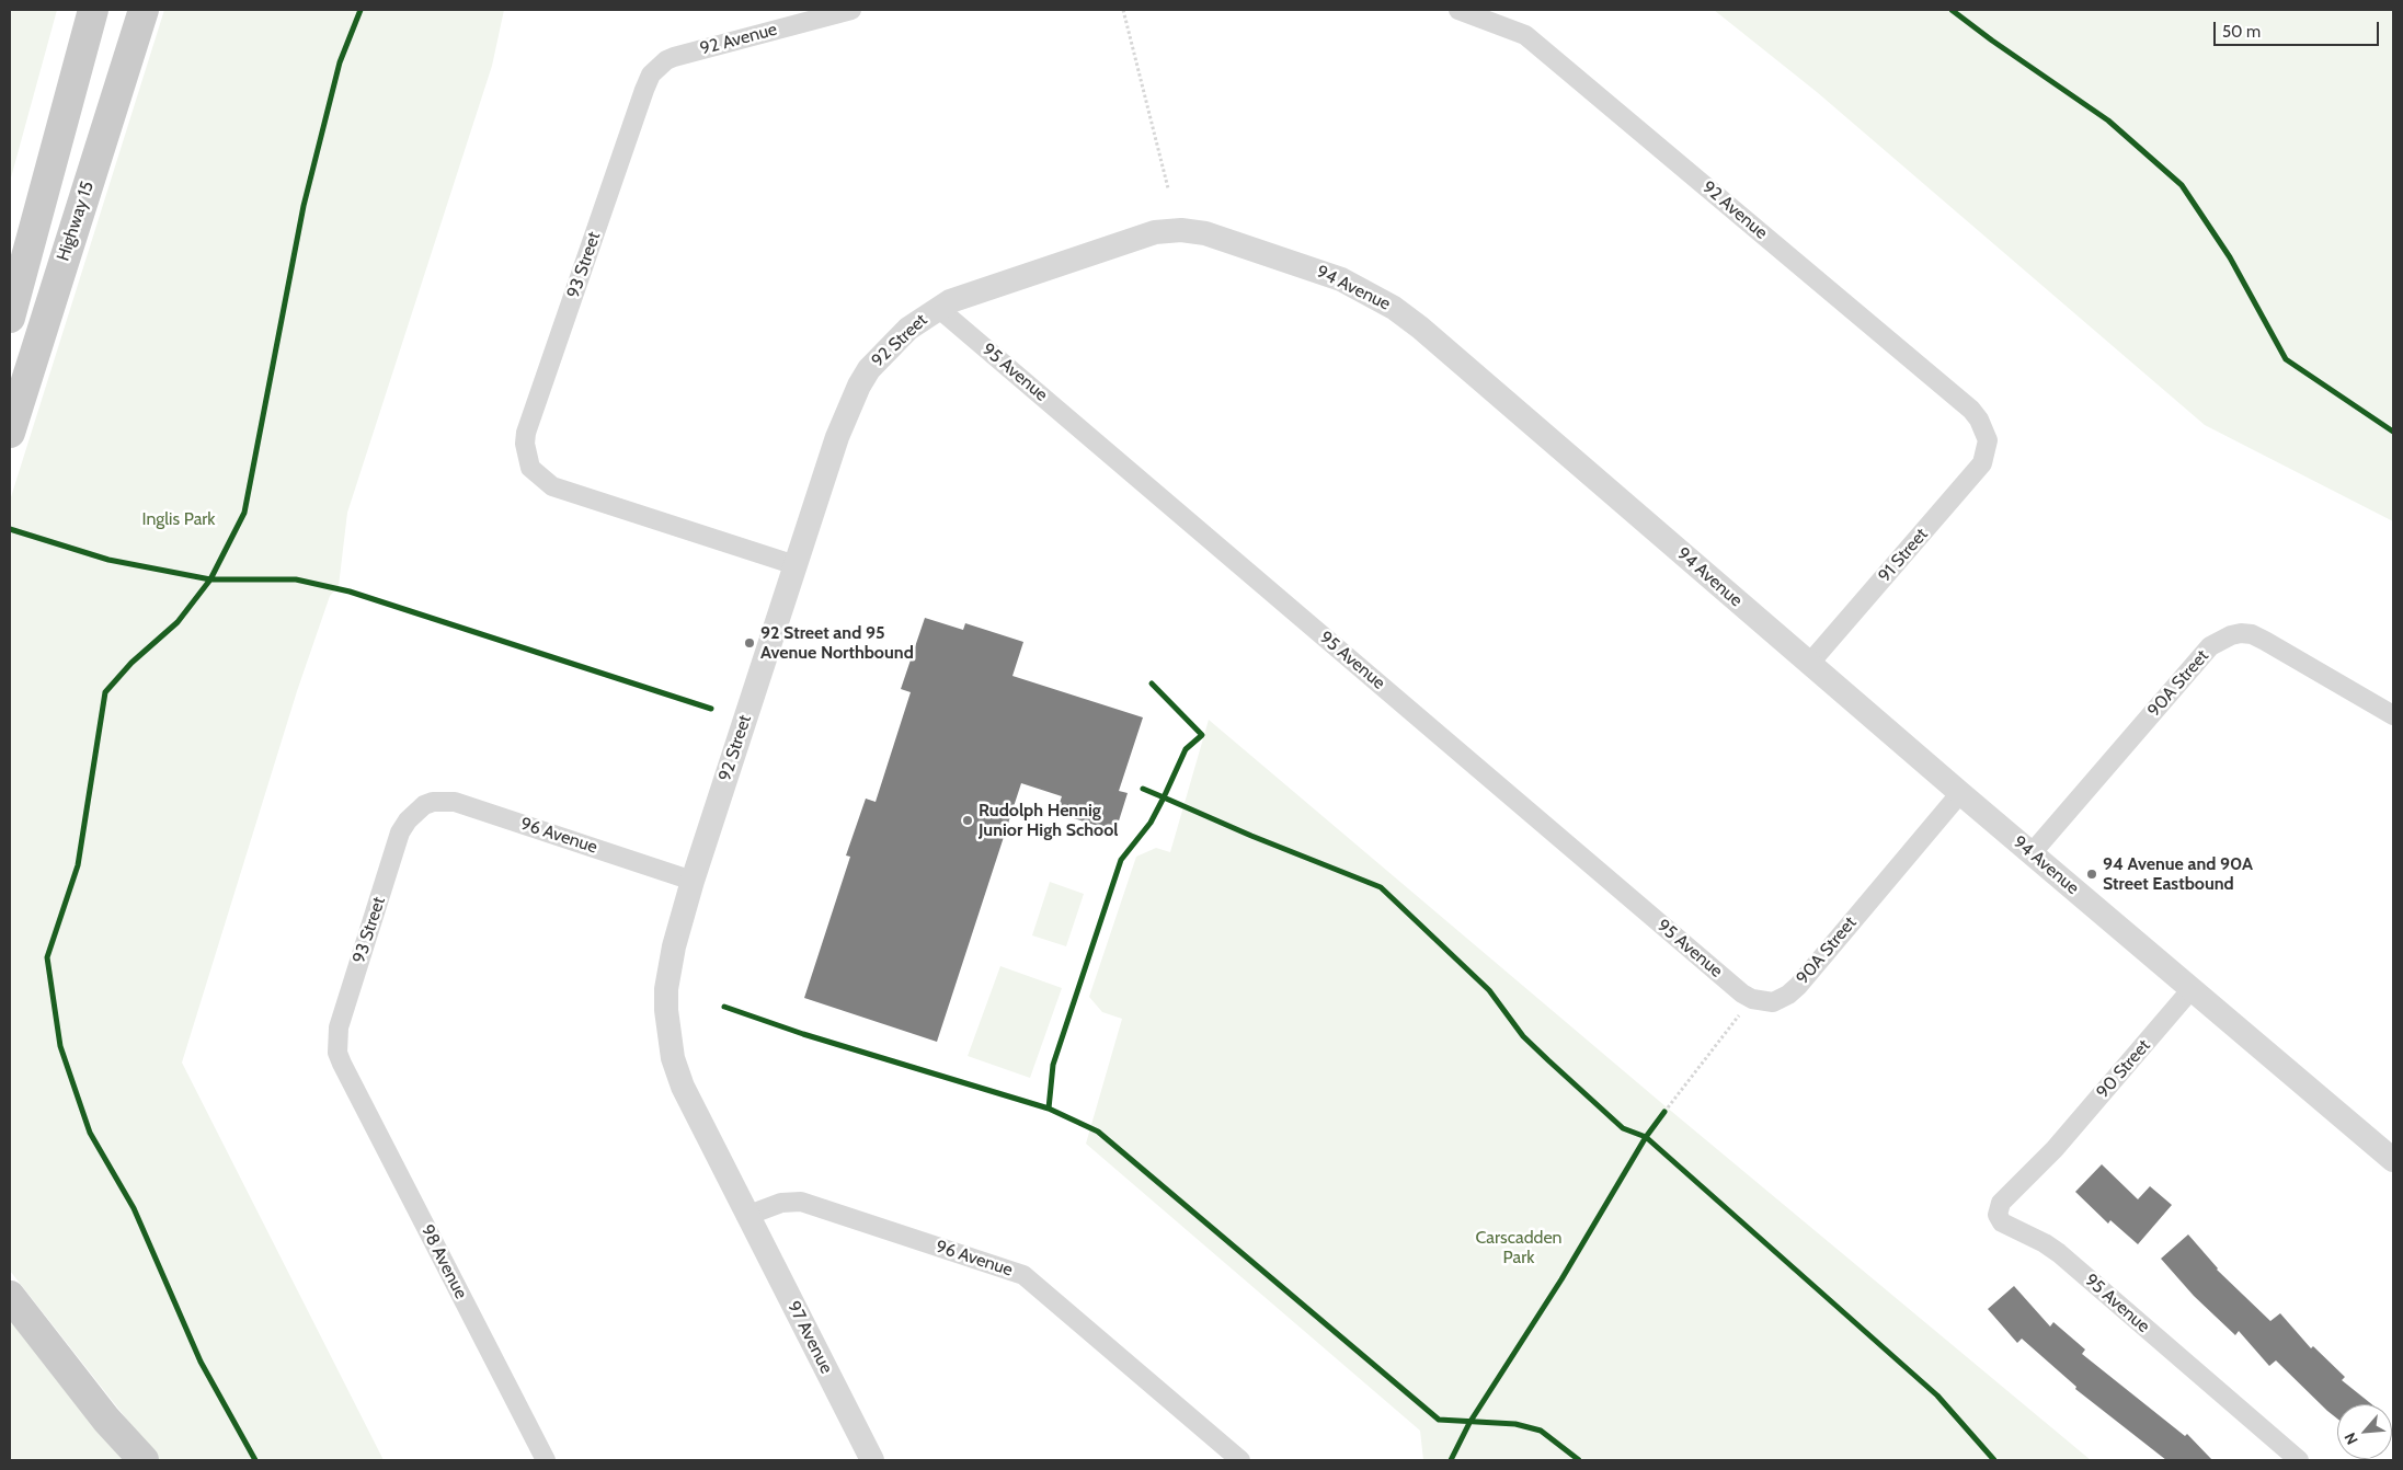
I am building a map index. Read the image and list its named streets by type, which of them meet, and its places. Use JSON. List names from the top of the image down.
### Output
{
  "streets": {
    "main road": ["Highway 15"],
    "street": [
      "92 Avenue",
      "93 Street",
      "94 Avenue",
      "92 Street",
      "95 Avenue",
      "91 Street",
      "90A Street",
      "96 Avenue",
      "90 Street",
      "98 Avenue",
      "97 Avenue"
    ]
  },
  "crossings": [
    ["92 Avenue", "93 Street"],
    ["92 Avenue", "91 Street"],
    ["93 Street", "92 Street"],
    ["93 Street", "96 Avenue"],
    ["93 Street", "98 Avenue"],
    ["94 Avenue", "92 Street"],
    ["94 Avenue", "95 Avenue"],
    ["94 Avenue", "91 Street"],
    ["94 Avenue", "90A Street"],
    ["94 Avenue", "90 Street"],
    ["92 Street", "95 Avenue"],
    ["92 Street", "96 Avenue"],
    ["92 Street", "97 Avenue"],
    ["95 Avenue", "90A Street"],
    ["95 Avenue", "90 Street"],
    ["96 Avenue", "97 Avenue"]
  ],
  "parks": ["Inglis Park", "Carscadden Park"],
  "places": ["92 Street and 95 Avenue Northbound", "Rudolph Hennig Junior High School", "94 Avenue and 90A Street Eastbound"],
  "scale_bar": "50 m",
  "north": "bottom left"
}
